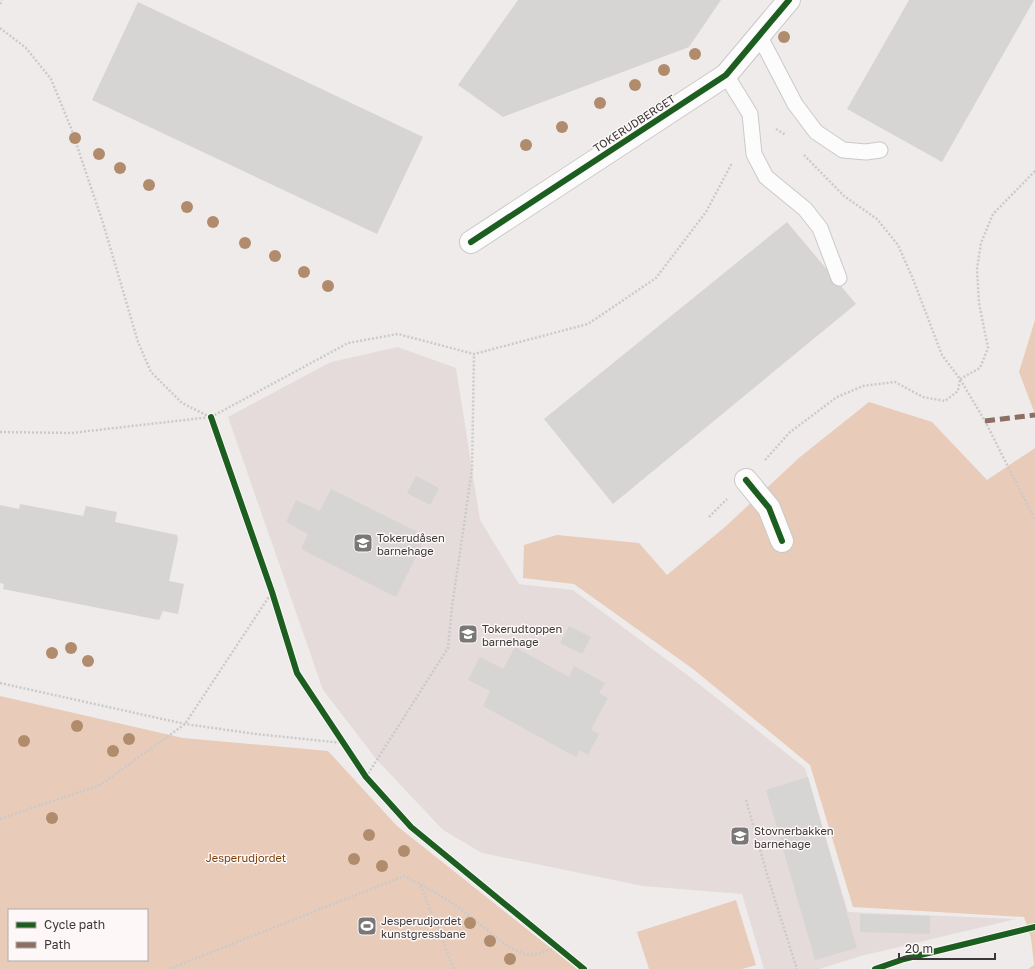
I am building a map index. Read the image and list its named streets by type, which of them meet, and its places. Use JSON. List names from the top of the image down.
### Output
{
  "streets": {
    "street": ["TOKERUDBERGET"]
  },
  "parks": ["Jesperudjordet"],
  "places": {
    "school or university": ["Tokerudåsen barnehage", "Tokerudtoppen barnehage", "Stovnerbakken barnehage"],
    "sports": ["Jesperudjordet kunstgressbane"]
  },
  "legend": ["Cycle path", "Path"],
  "scale_bar": "20 m"
}
